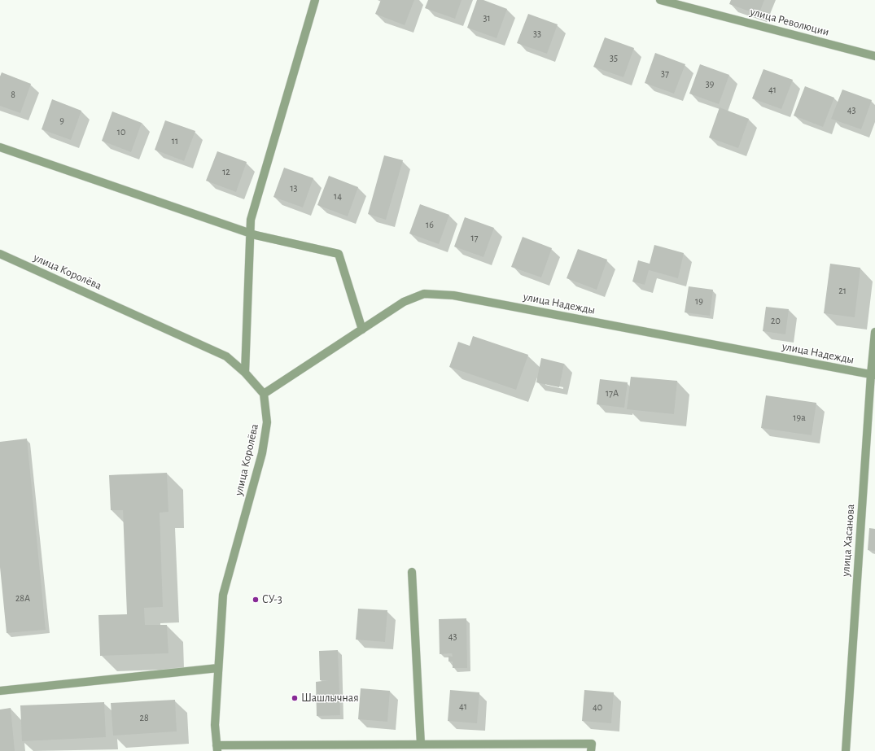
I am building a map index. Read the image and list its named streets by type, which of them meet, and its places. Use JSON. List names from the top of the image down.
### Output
{
  "streets": {
    "street": [
      "улица Революции",
      "улица Королёва",
      "улица Надежды",
      "улица Хасанова"
    ]
  },
  "crossings": [
    ["улица Королёва", "улица Надежды"],
    ["улица Надежды", "улица Хасанова"]
  ],
  "places": ["СУ-3", "Шашлычная"],
  "house_numbers": [
    "31",
    "33",
    "35",
    "37",
    "39",
    "41",
    "8",
    "43",
    "9",
    "10",
    "11",
    "12",
    "13",
    "14",
    "16",
    "17",
    "21",
    "19",
    "20",
    "17А",
    "19а",
    "28А",
    "43",
    "41",
    "40",
    "28"
  ]
}
